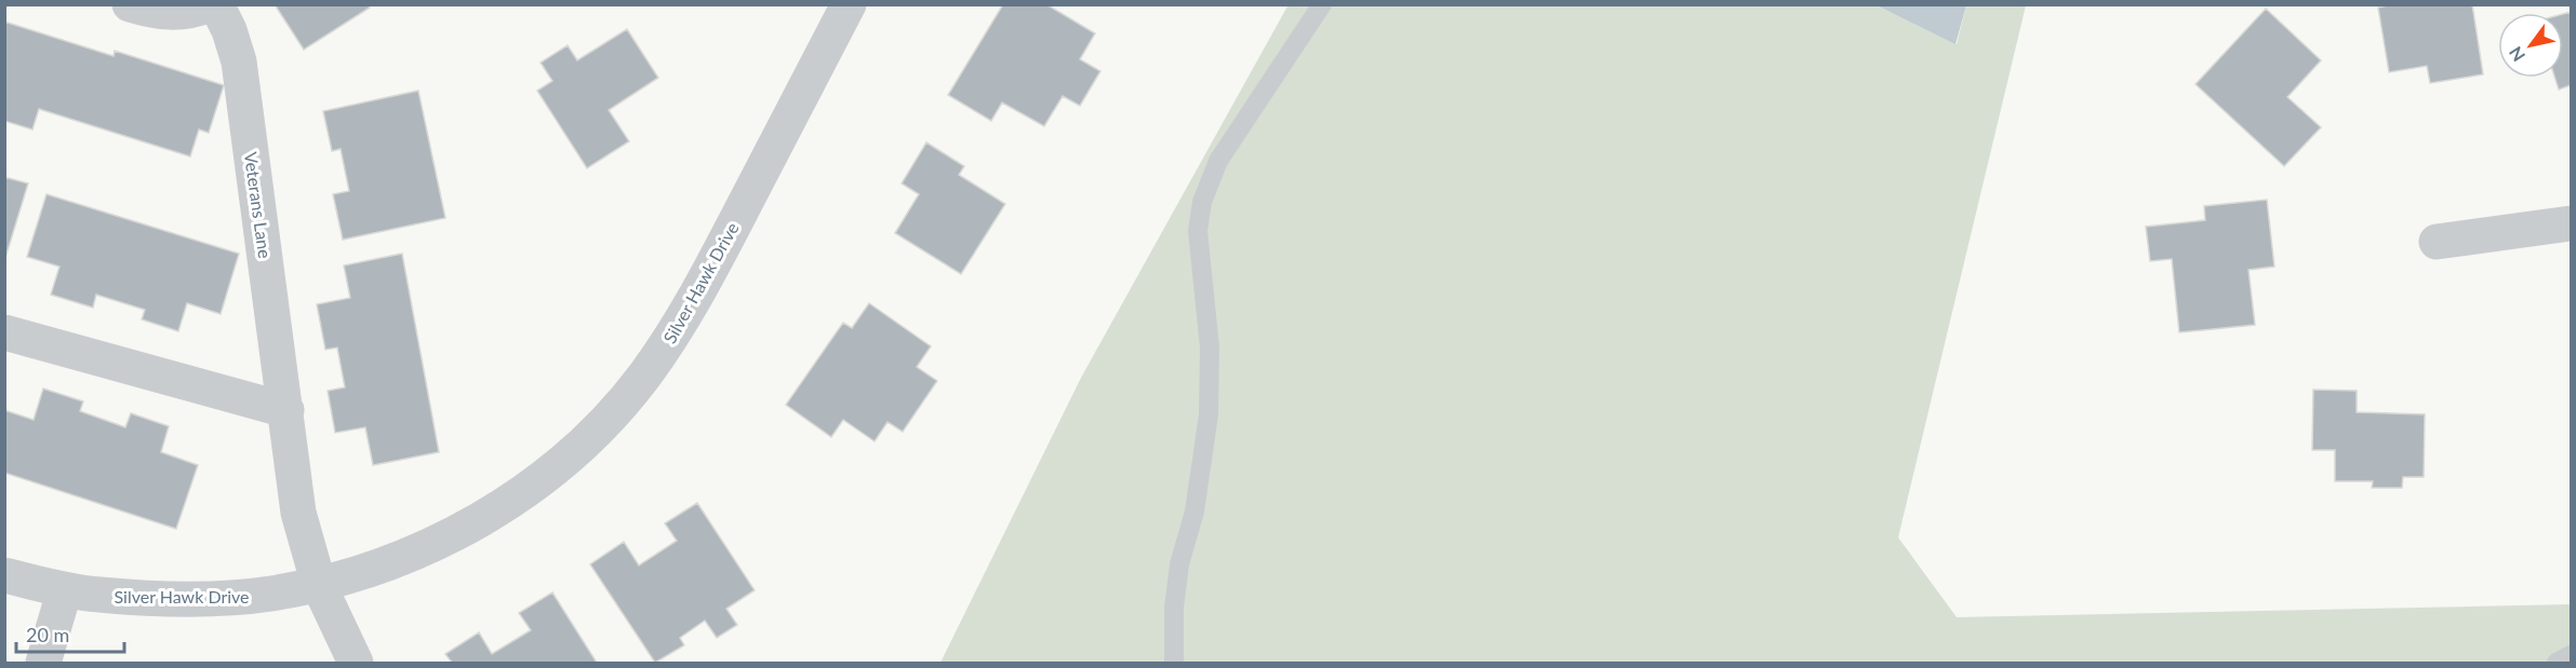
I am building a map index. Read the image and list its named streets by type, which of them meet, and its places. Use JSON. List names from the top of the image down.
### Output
{
  "streets": {
    "street": ["Veterans Lane", "Silver Hawk Drive"]
  },
  "crossings": [
    ["Veterans Lane", "Silver Hawk Drive"]
  ],
  "scale_bar": "20 m",
  "north": "bottom left"
}
